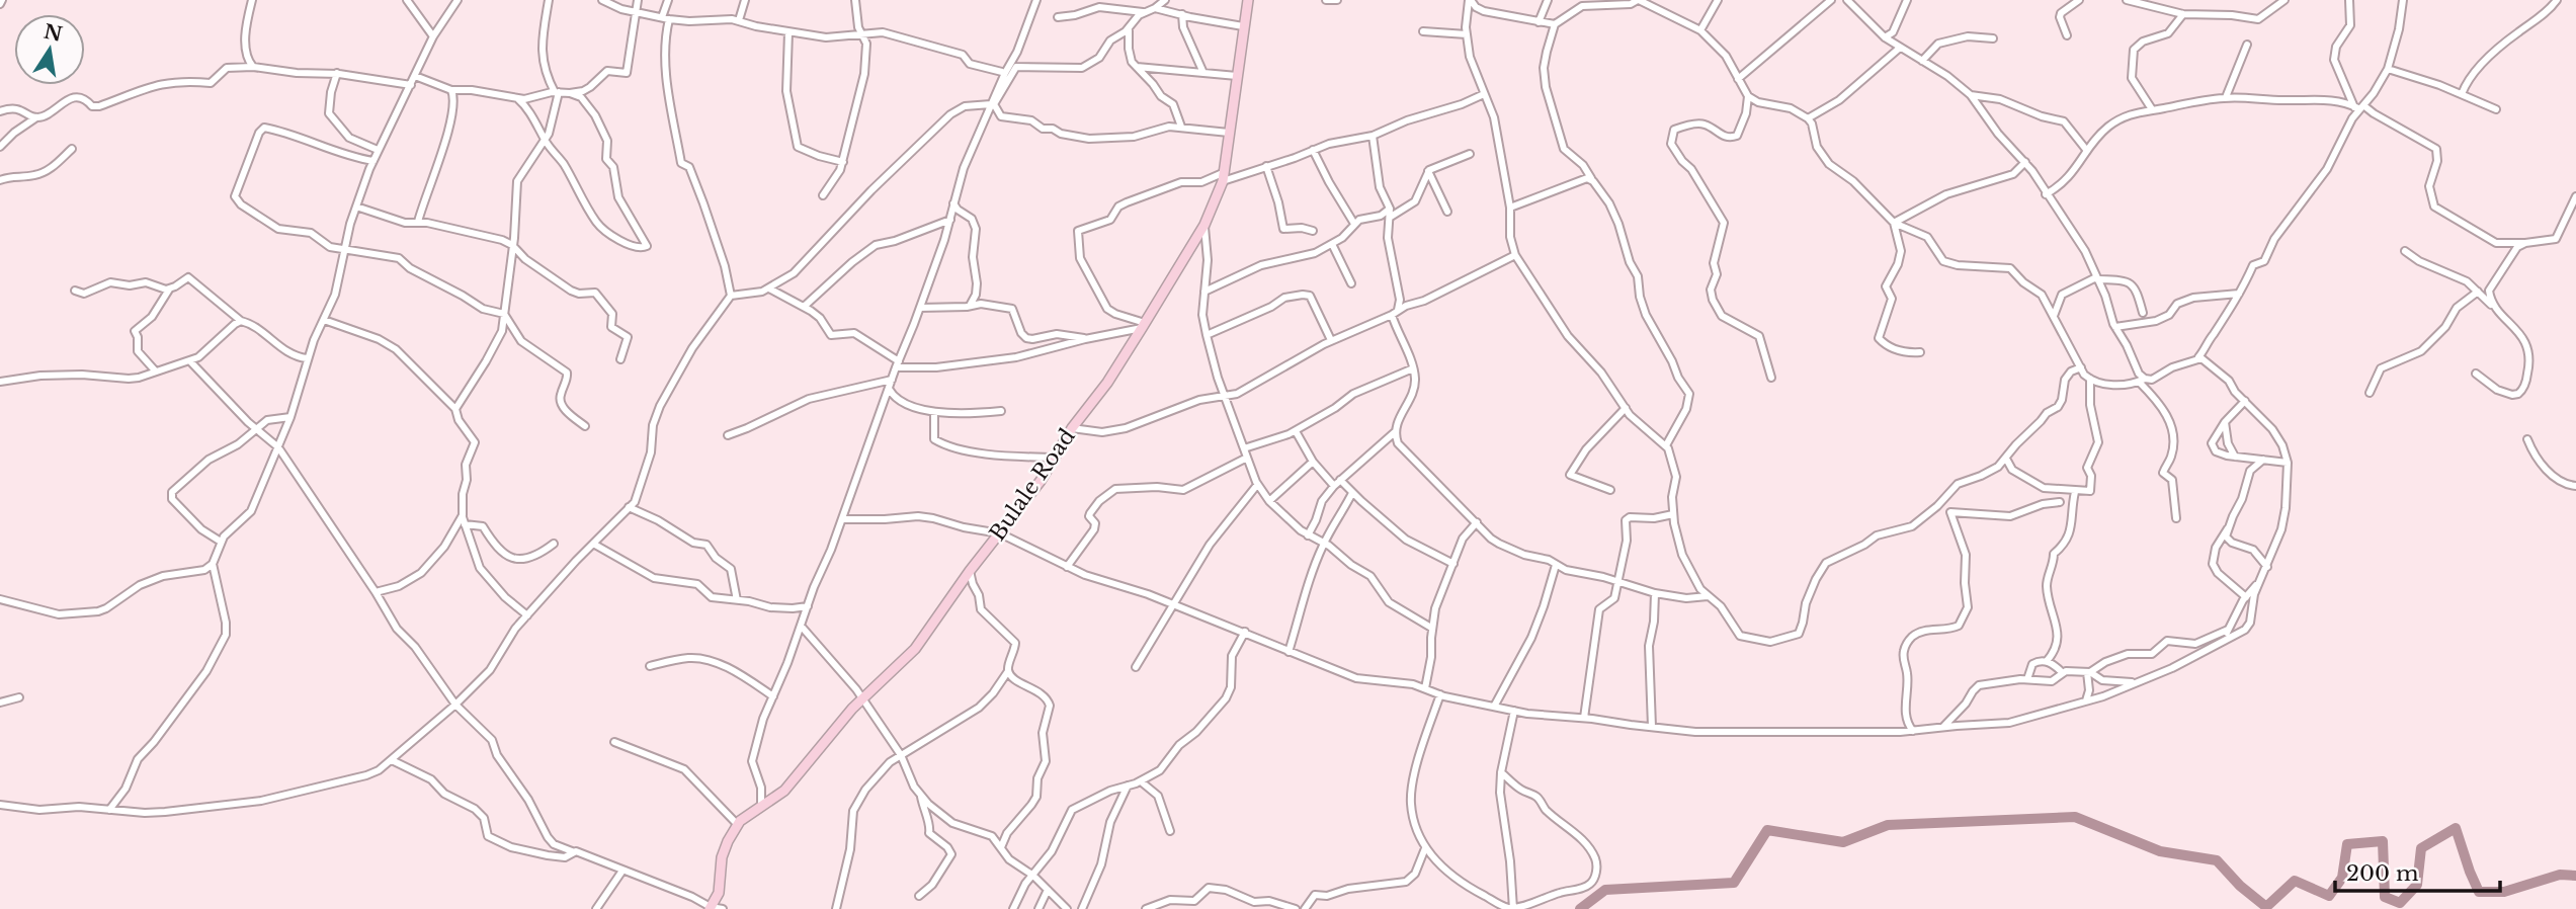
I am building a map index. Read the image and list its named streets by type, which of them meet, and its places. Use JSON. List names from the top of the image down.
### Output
{
  "streets": {
    "street": ["Bulale Road"]
  },
  "scale_bar": "200 m",
  "north": "top"
}
